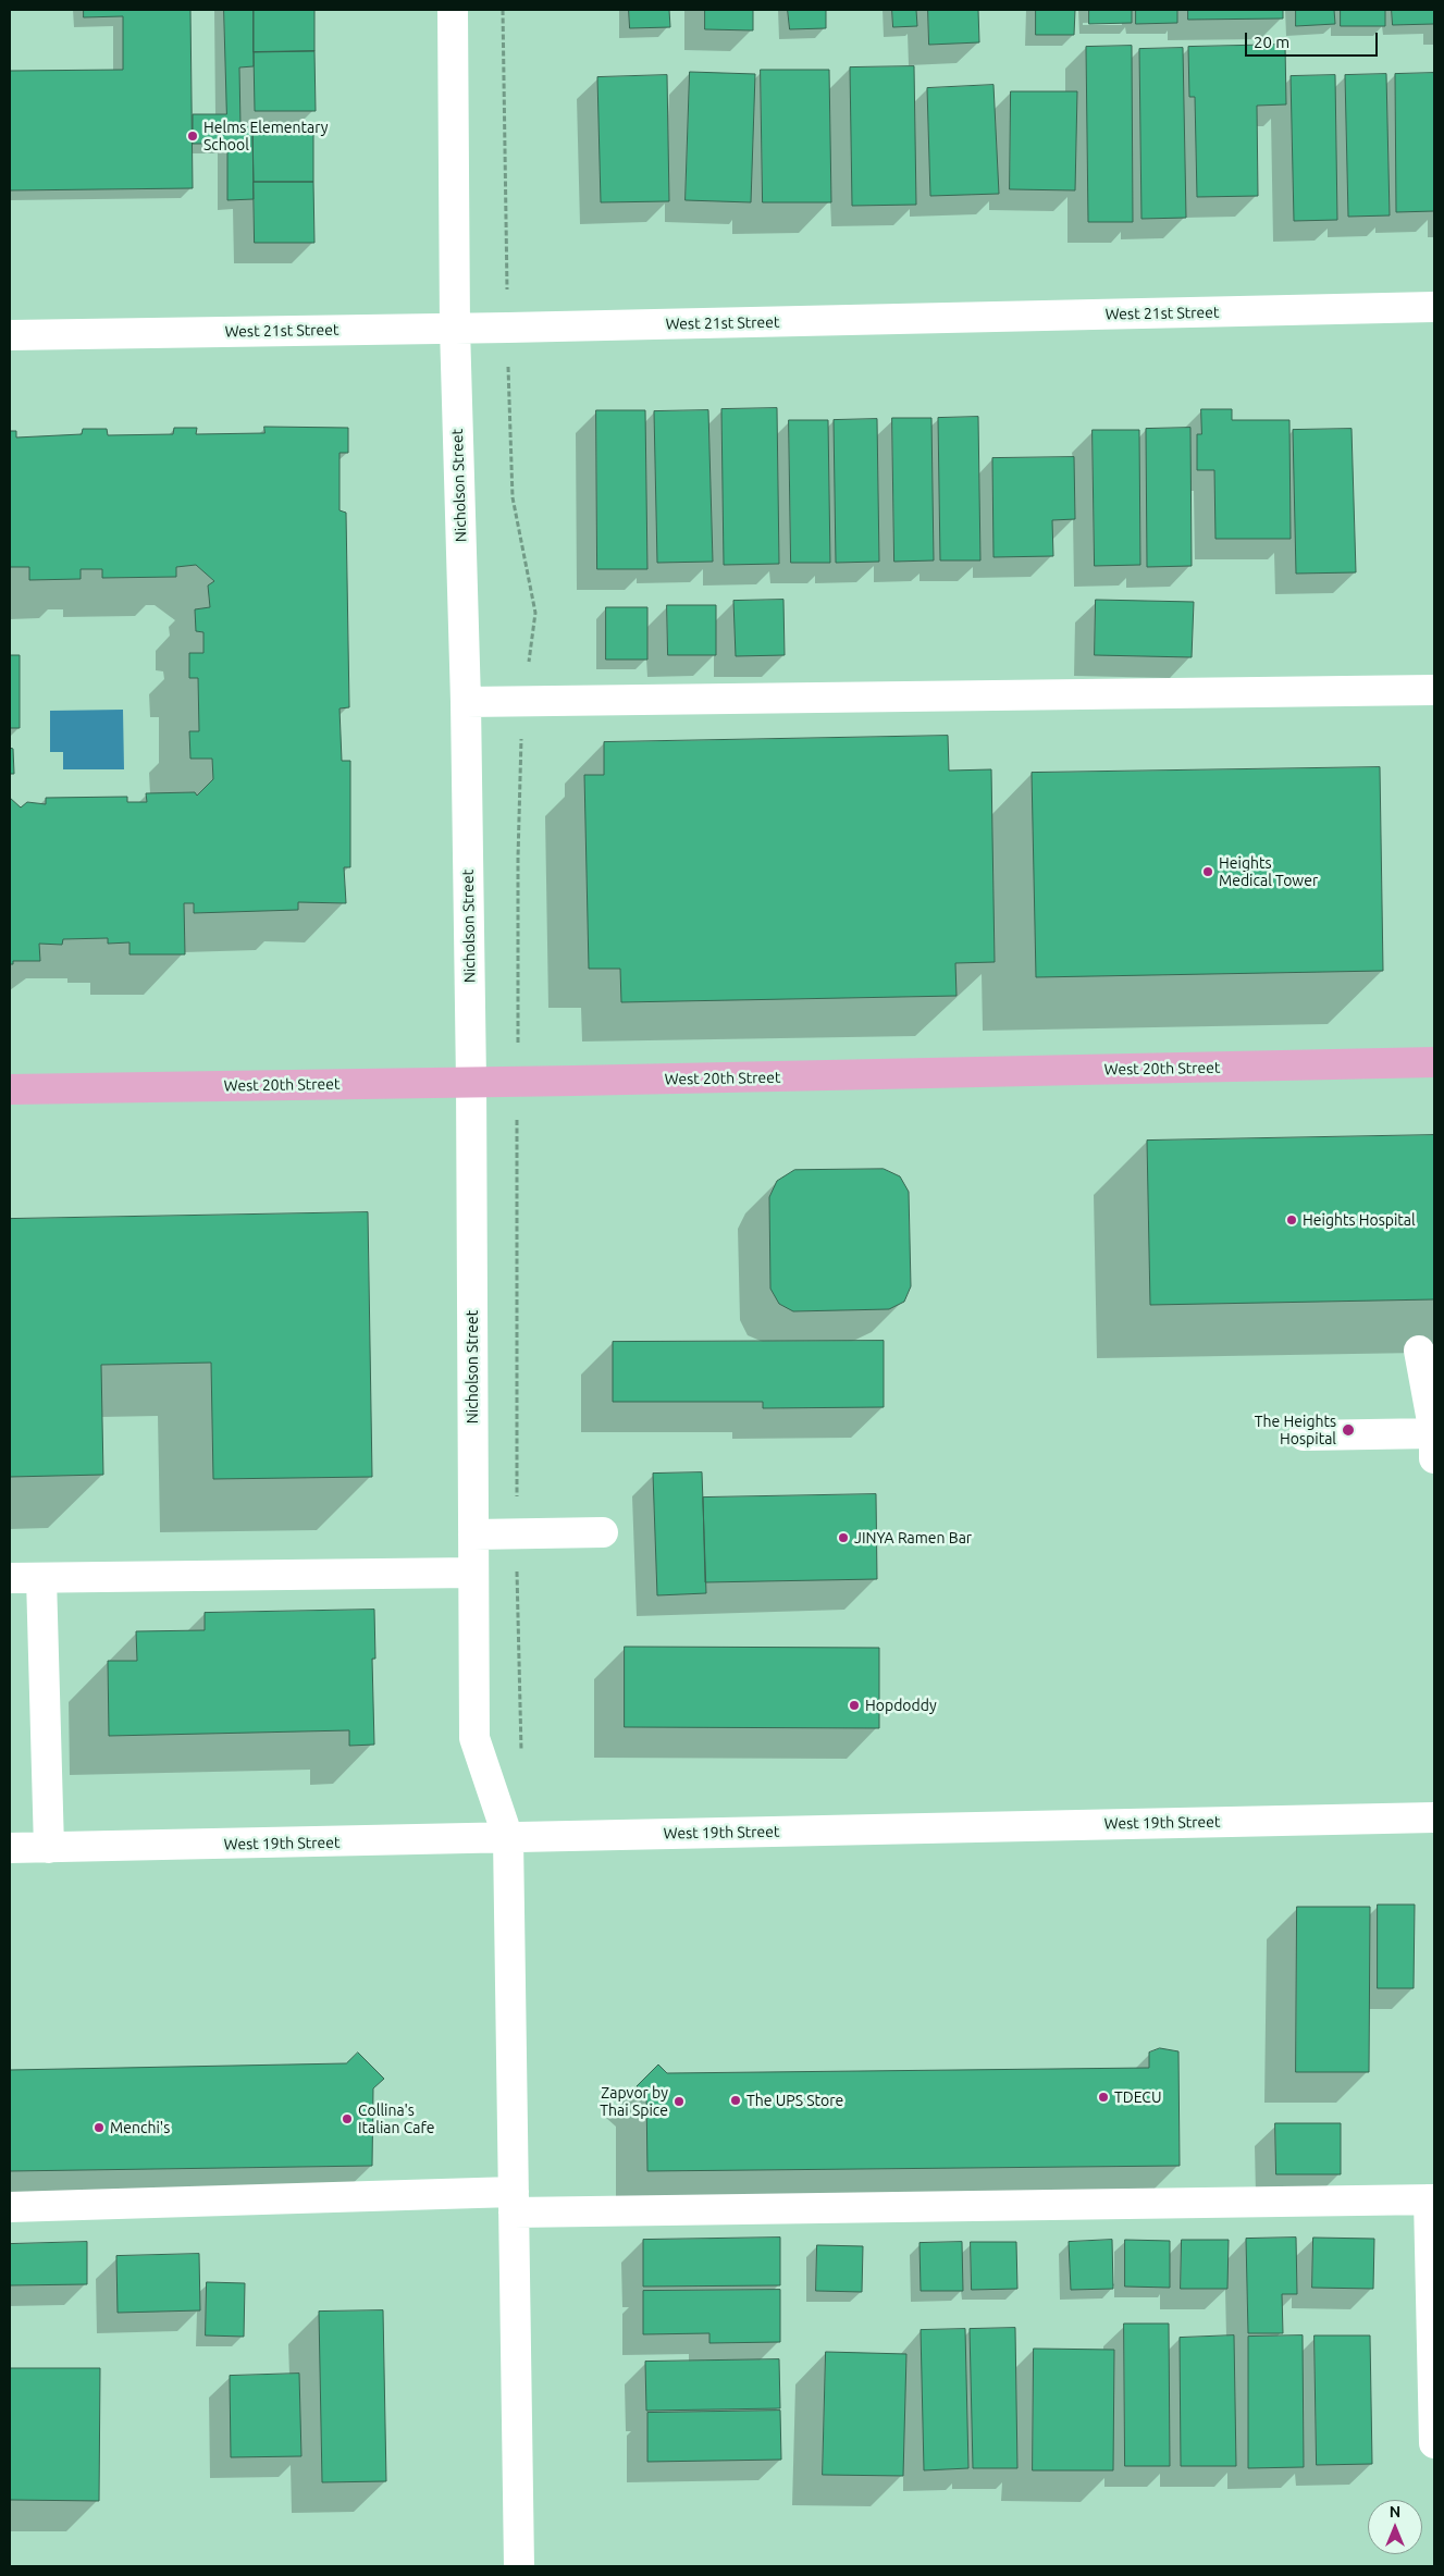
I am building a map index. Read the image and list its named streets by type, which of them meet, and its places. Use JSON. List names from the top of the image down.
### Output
{
  "streets": {
    "main road": ["West 20th Street"],
    "street": ["West 21st Street", "Nicholson Street", "West 19th Street"]
  },
  "crossings": [
    ["West 21st Street", "Nicholson Street"],
    ["Nicholson Street", "West 20th Street"],
    ["Nicholson Street", "West 19th Street"]
  ],
  "places": [
    "Helms Elementary School",
    "Heights Medical Tower",
    "Heights Hospital",
    "The Heights Hospital",
    "JINYA Ramen Bar",
    "Hopdoddy",
    "TDECU",
    "The UPS Store",
    "Zapvor by Thai Spice",
    "Collina's Italian Cafe",
    "Menchi's"
  ],
  "scale_bar": "20 m",
  "north": "top"
}
